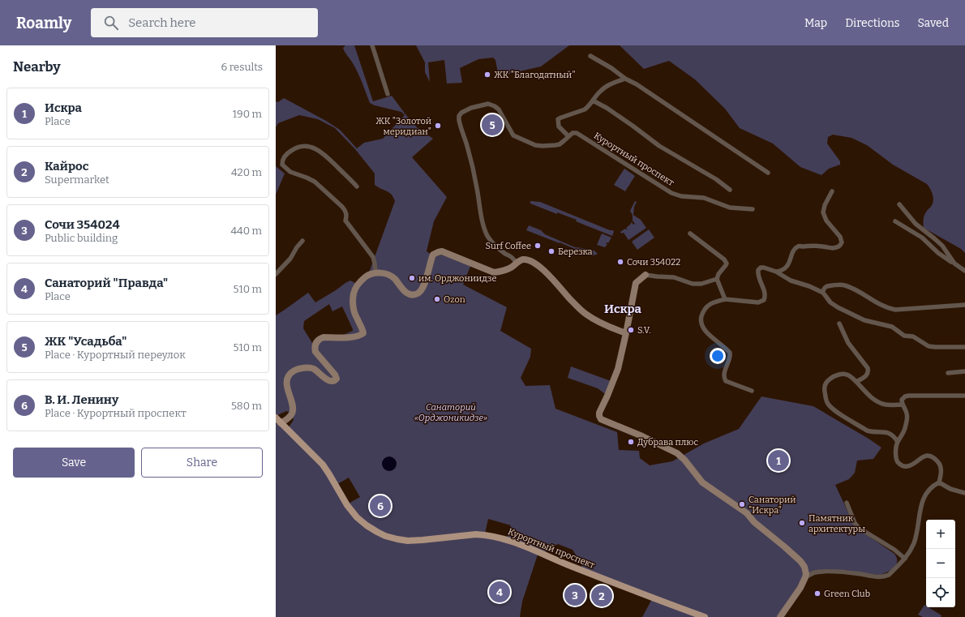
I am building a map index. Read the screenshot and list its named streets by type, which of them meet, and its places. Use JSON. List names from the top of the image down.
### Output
{
  "streets": {
    "main road": ["Курортный проспект"]
  },
  "districts": ["Искра"],
  "parks": ["Санаторий «Орджоникидзе»"],
  "places": [
    "ЖК \"Благодатный\"",
    "ЖК \"Золотой меридиан\"",
    "Surf Coffee",
    "Березка",
    "Сочи 354022",
    "им. Орджониидзе",
    "Ozon",
    "S.V.",
    "Дубрава плюс",
    "Санаторий \"Искра\"",
    "Памятник архитектуры",
    "Green Club"
  ],
  "page": {
    "header": "Roamly",
    "search": "Search here",
    "nav": ["Map", "Directions", "Saved"],
    "heading": ["Nearby", "6 results"],
    "list": [
      {
        "mark": "1",
        "name": "Искра",
        "note": "Place",
        "value": "190 m"
      },
      {
        "mark": "2",
        "name": "Кайрос",
        "note": "Supermarket",
        "value": "420 m"
      },
      {
        "mark": "3",
        "name": "Сочи 354024",
        "note": "Public building",
        "value": "440 m"
      },
      {
        "mark": "4",
        "name": "Санаторий \"Правда\"",
        "note": "Place",
        "value": "510 m"
      },
      {
        "mark": "5",
        "name": "ЖК \"Усадьба\"",
        "note": "Place · Курортный переулок",
        "value": "510 m"
      },
      {
        "mark": "6",
        "name": "В. И. Ленину",
        "note": "Place · Курортный проспект",
        "value": "580 m"
      }
    ],
    "pins": [
      "5",
      "1",
      "6",
      "4",
      "3",
      "2"
    ],
    "buttons": ["Save", "Share"],
    "map_buttons": ["+", "−"]
  }
}
